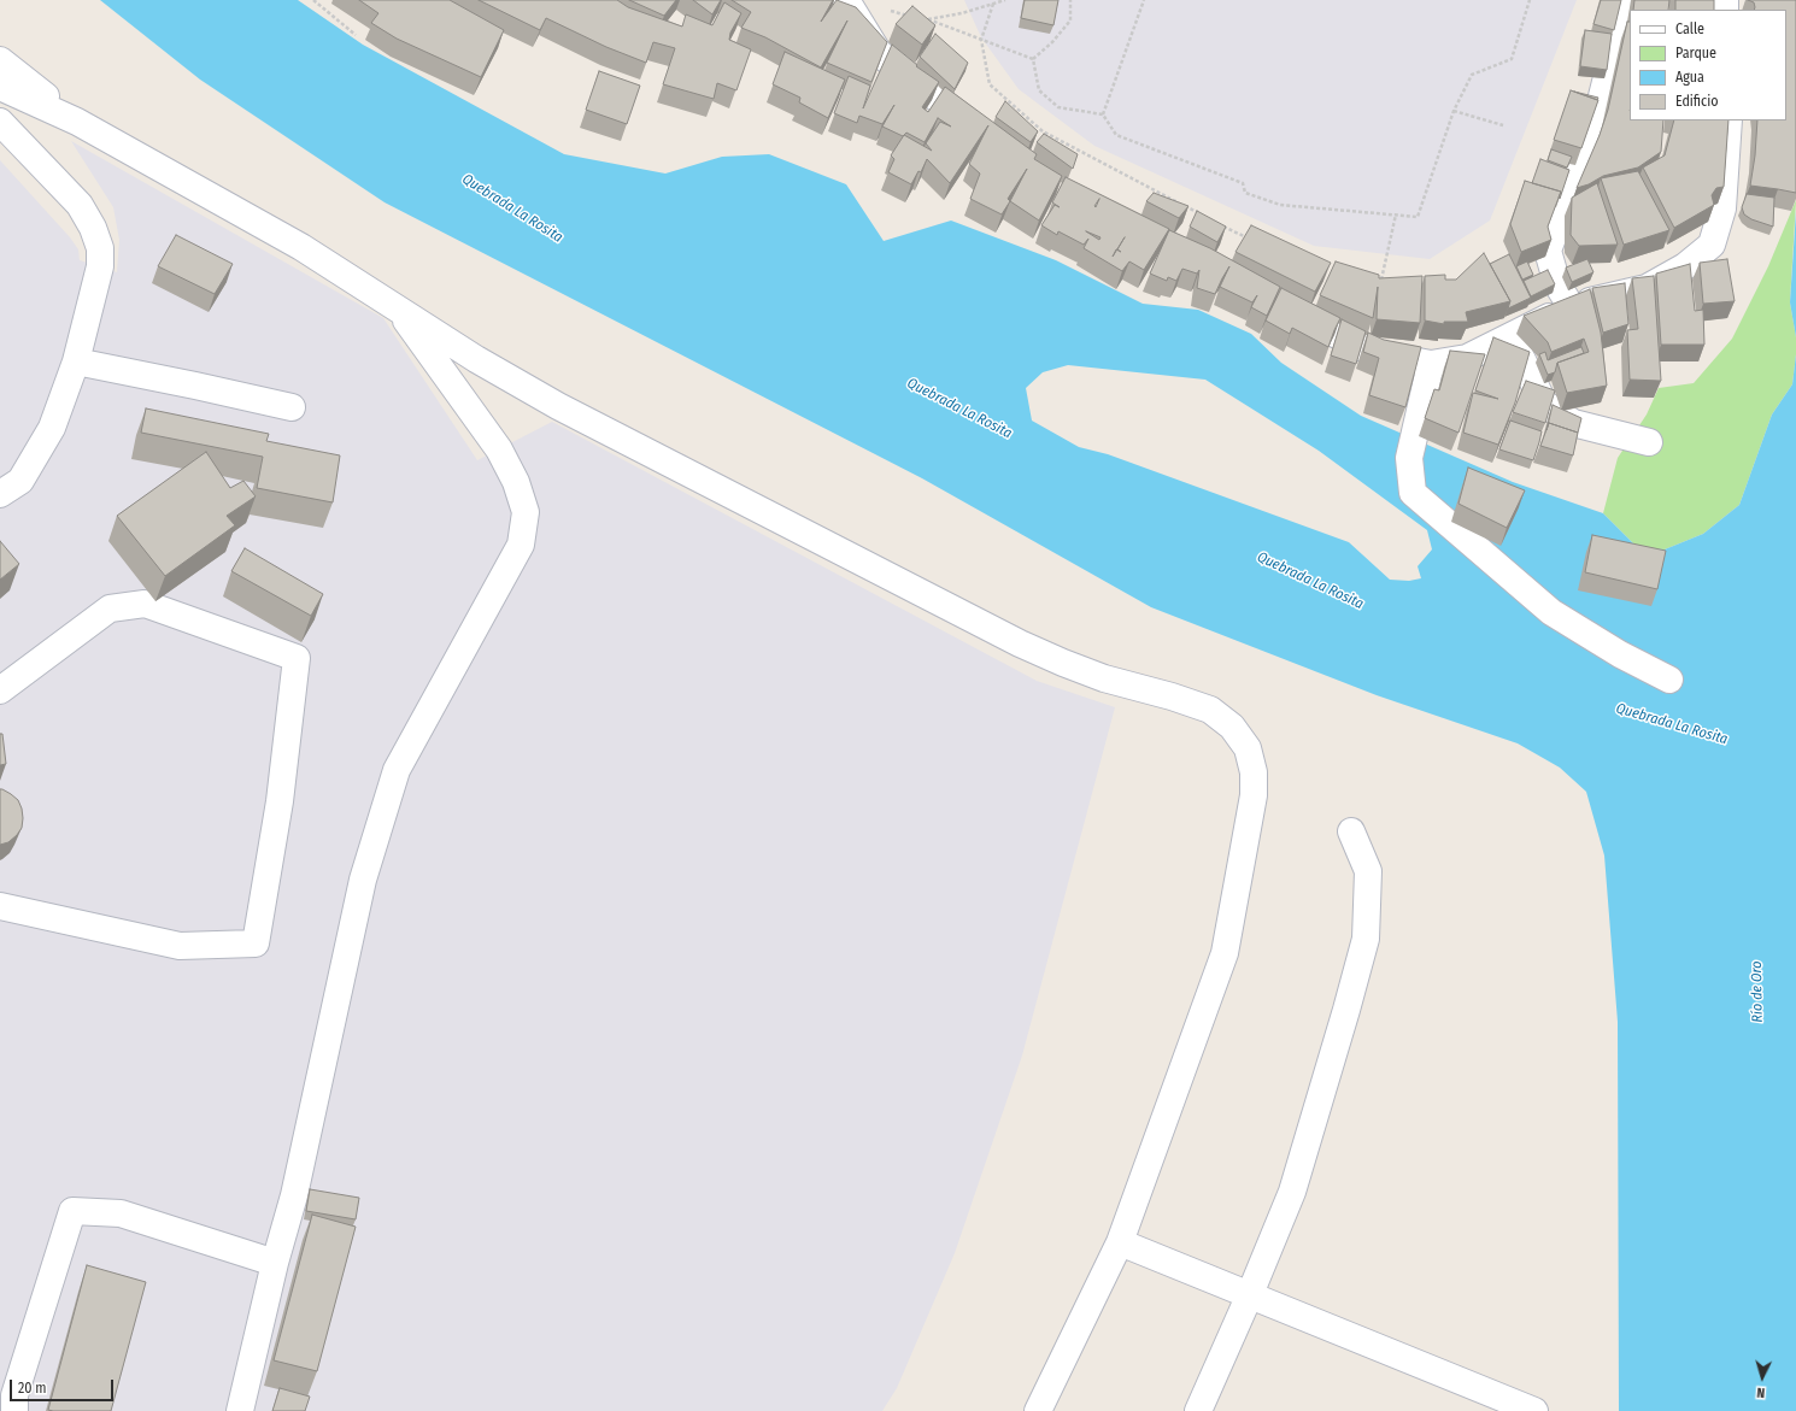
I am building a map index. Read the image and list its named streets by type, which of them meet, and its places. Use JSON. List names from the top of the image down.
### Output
{
  "water": ["Quebrada La Rosita", "Río de Oro"],
  "legend": [
    "Calle",
    "Parque",
    "Agua",
    "Edificio"
  ],
  "scale_bar": "20 m",
  "north": "bottom"
}
